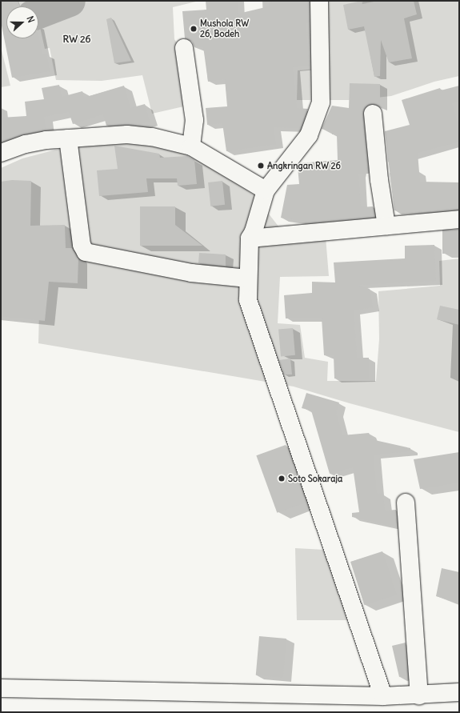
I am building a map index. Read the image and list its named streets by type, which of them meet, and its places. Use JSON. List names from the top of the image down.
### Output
{
  "districts": ["RW 26"],
  "places": ["Mushola RW 26, Bodeh", "Angkringan RW 26", "Soto Sokaraja"],
  "north": "right"
}
